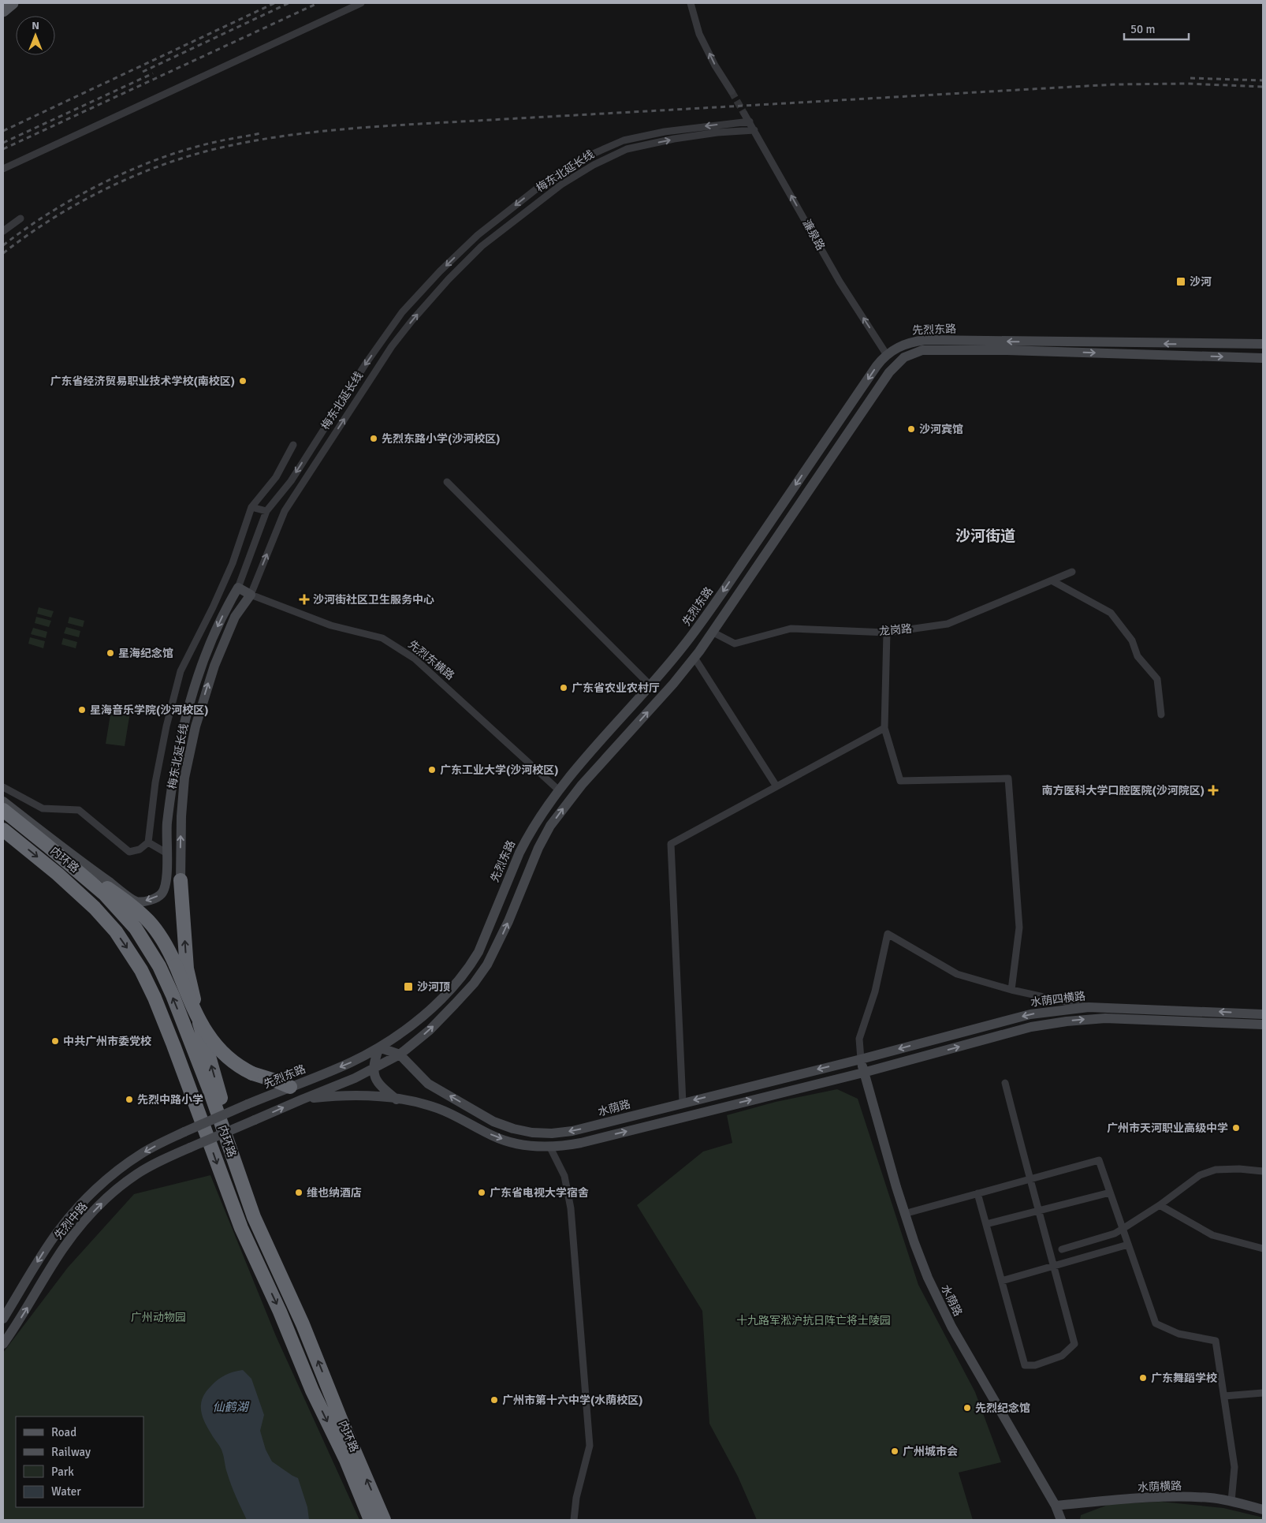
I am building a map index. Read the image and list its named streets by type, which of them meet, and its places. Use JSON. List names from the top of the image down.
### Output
{
  "streets": {
    "highway": ["内环路"],
    "street": [
      "梅东北延长线",
      "濂泉路",
      "先烈东路",
      "龙岗路",
      "先烈东横路",
      "水荫四横路",
      "水荫路",
      "先烈中路",
      "水荫横路"
    ]
  },
  "crossings": [
    ["梅东北延长线", "濂泉路"],
    ["梅东北延长线", "先烈东横路"],
    ["濂泉路", "先烈东路"],
    ["先烈东路", "龙岗路"],
    ["先烈东路", "先烈东横路"],
    ["先烈东路", "水荫路"],
    ["先烈东路", "先烈中路"],
    ["水荫四横路", "水荫路"],
    ["水荫路", "水荫横路"]
  ],
  "one_way": ["濂泉路", "先烈中路"],
  "districts": ["沙河街道"],
  "water": ["仙鹤湖"],
  "parks": ["广州动物园", "十九路军淞沪抗日阵亡将士陵园"],
  "places": {
    "transit": ["沙河", "沙河顶"],
    "other": [
      "广东省经济贸易职业技术学校(南校区)",
      "沙河宾馆",
      "先烈东路小学(沙河校区)",
      "星海纪念馆",
      "广东省农业农村厅",
      "星海音乐学院(沙河校区)",
      "广东工业大学(沙河校区)",
      "中共广州市委党校",
      "先烈中路小学",
      "广州市天河职业高级中学",
      "维也纳酒店",
      "广东省电视大学宿舍",
      "广东舞蹈学校",
      "广州市第十六中学(水荫校区)",
      "先烈纪念馆",
      "广州城市会"
    ],
    "health": ["沙河街社区卫生服务中心", "南方医科大学口腔医院(沙河院区)"]
  },
  "legend": [
    "Road",
    "Railway",
    "Park",
    "Water"
  ],
  "scale_bar": "50 m",
  "north": "top"
}
